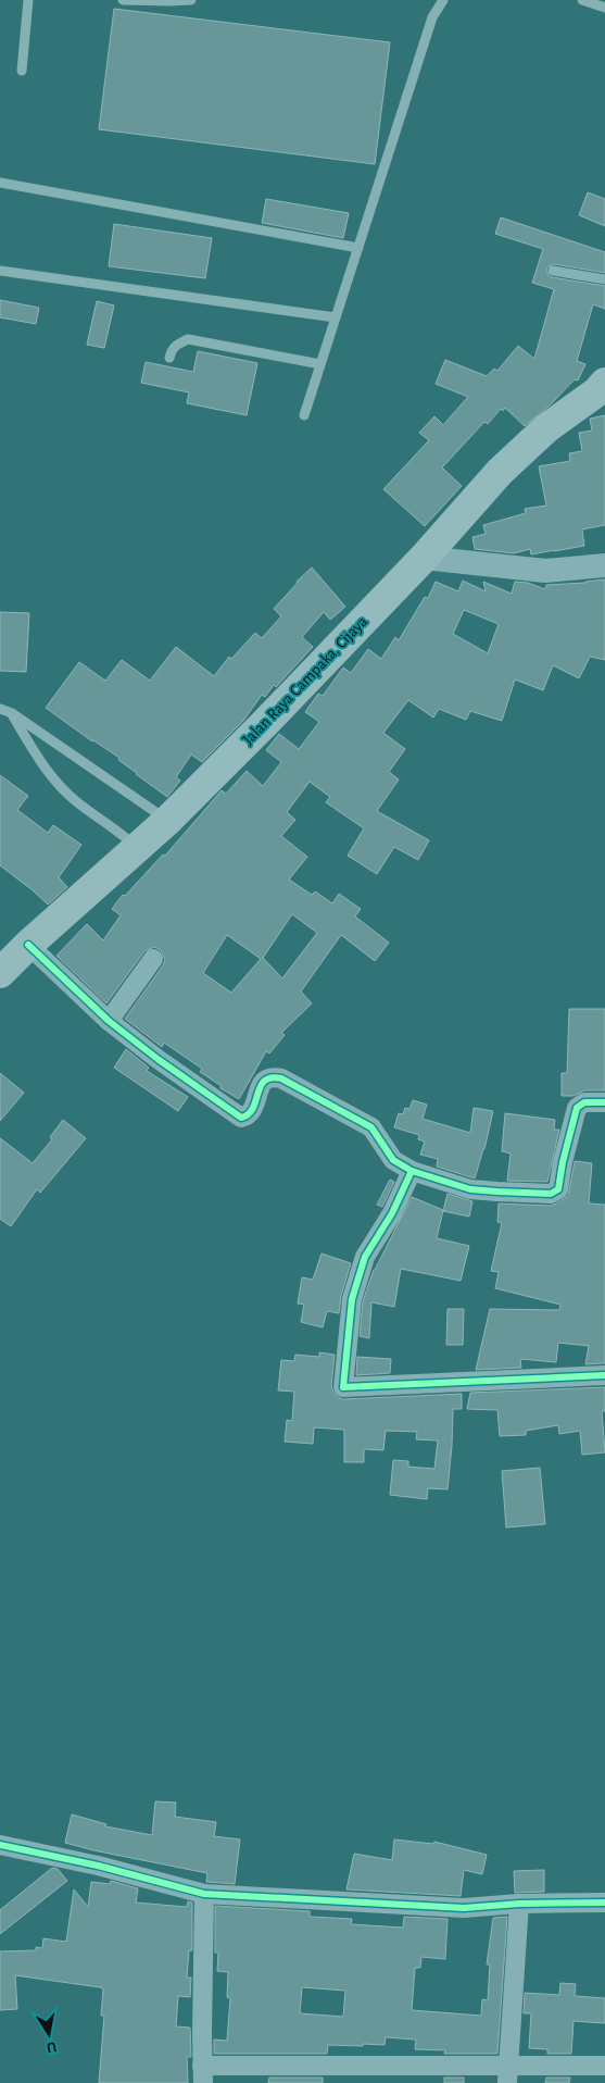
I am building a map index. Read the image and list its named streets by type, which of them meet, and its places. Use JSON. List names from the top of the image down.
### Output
{
  "streets": {
    "main road": ["Jalan Raya Campaka, Cijaya"]
  },
  "north": "bottom"
}
